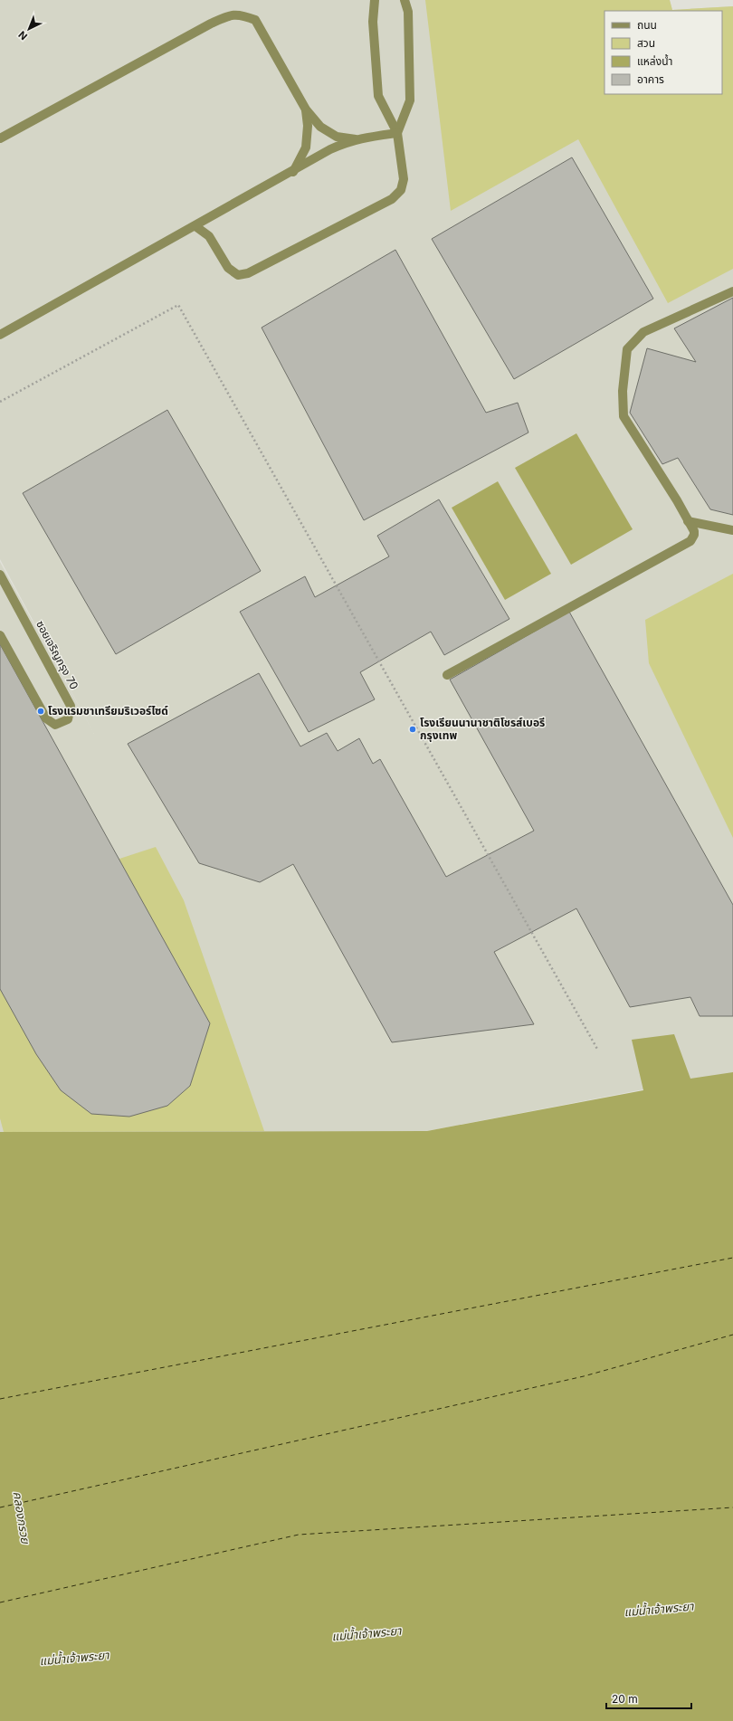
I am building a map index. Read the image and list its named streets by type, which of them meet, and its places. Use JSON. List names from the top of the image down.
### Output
{
  "streets": {
    "lane": ["ซอยเจริญกรุง 70"]
  },
  "water": ["คลองกรวย", "แม่น้ำเจ้าพระยา"],
  "places": ["โรงแรมชาเทรียมริเวอร์ไซด์", "โรงเรียนนานาชาติโชรส์เบอรี กรุงเทพ"],
  "legend": [
    "ถนน",
    "สวน",
    "แหล่งน้ำ",
    "อาคาร"
  ],
  "scale_bar": "20 m",
  "north": "bottom left"
}
